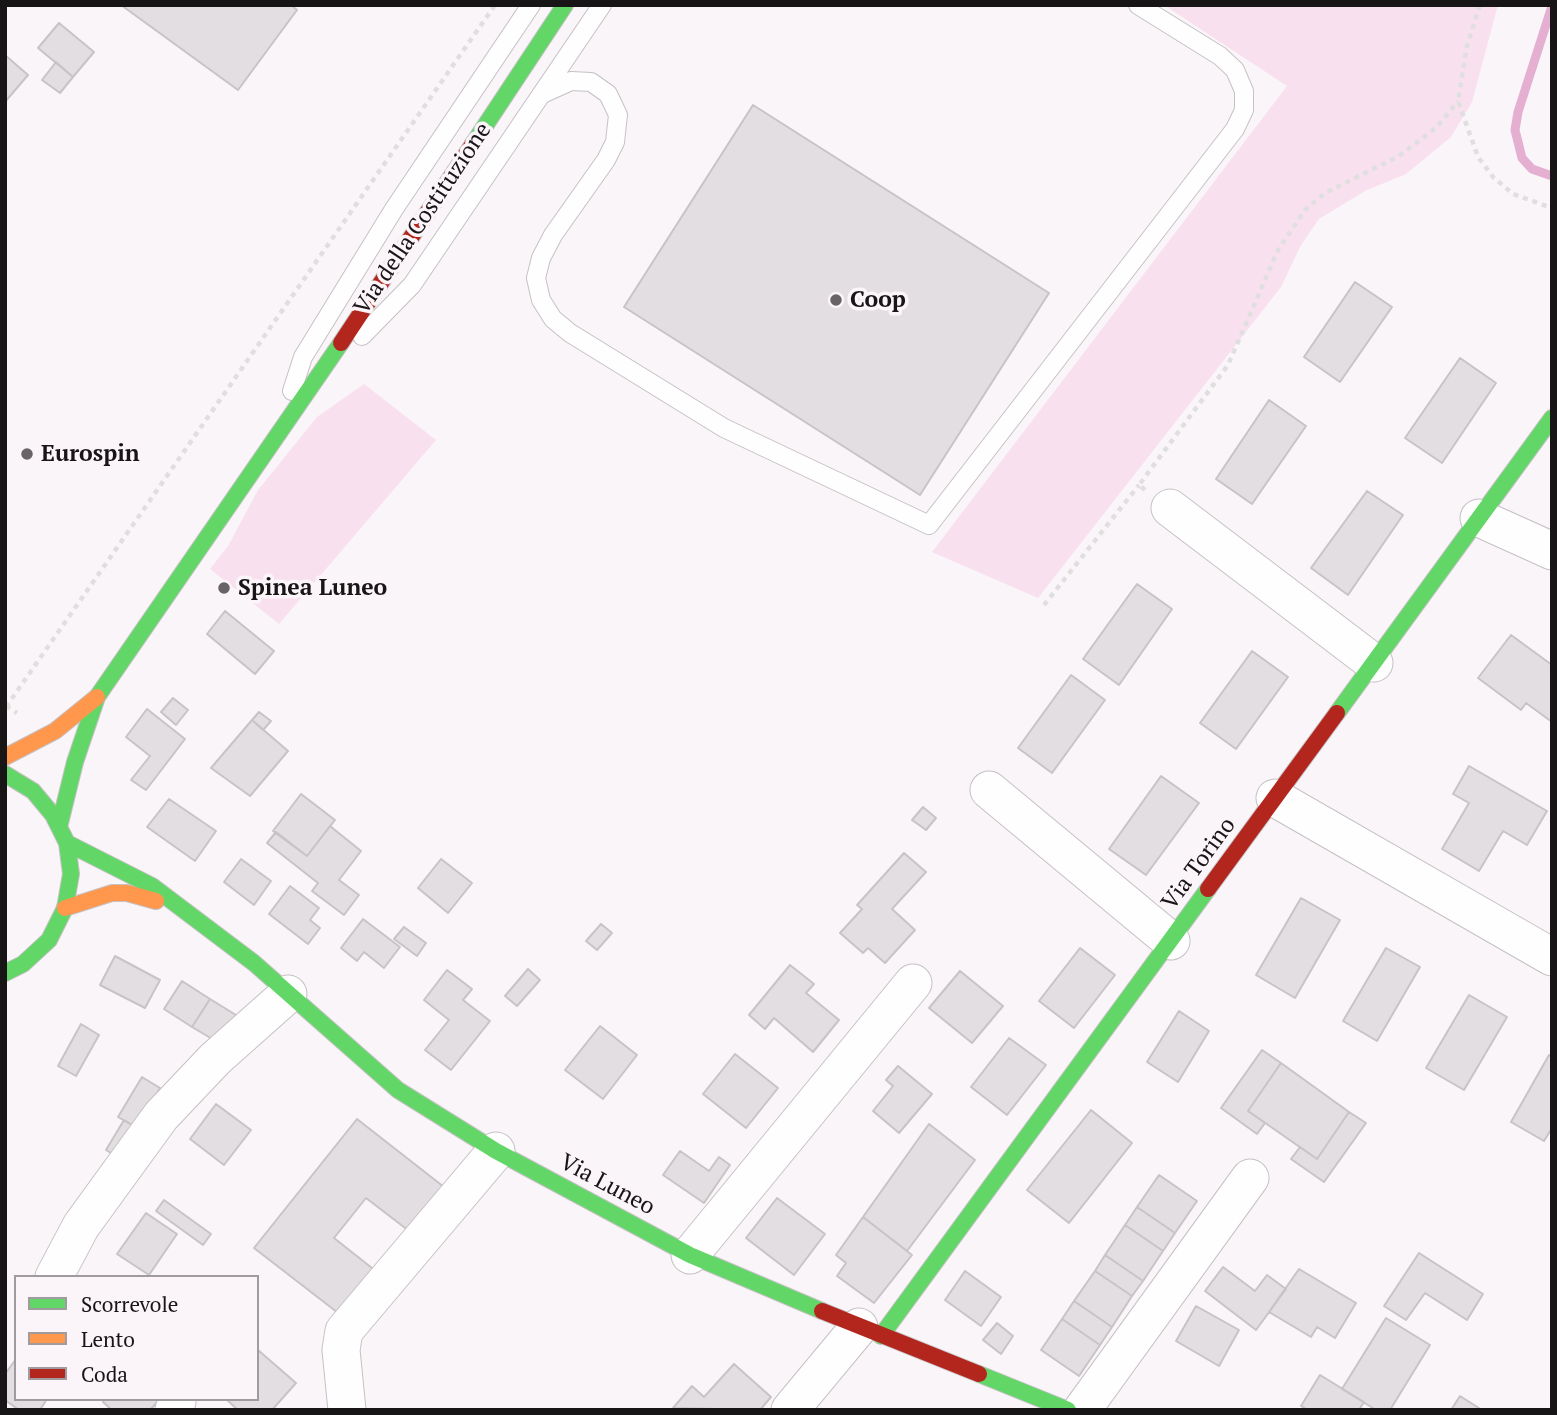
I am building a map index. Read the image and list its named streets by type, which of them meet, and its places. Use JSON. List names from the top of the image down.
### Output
{
  "streets": {
    "street": ["Via della Costituzione", "Via Torino", "Via Luneo"]
  },
  "crossings": [
    ["Via Torino", "Via Luneo"]
  ],
  "places": ["Coop", "Eurospin", "Spinea Luneo"],
  "legend": ["Scorrevole", "Lento", "Coda"]
}
